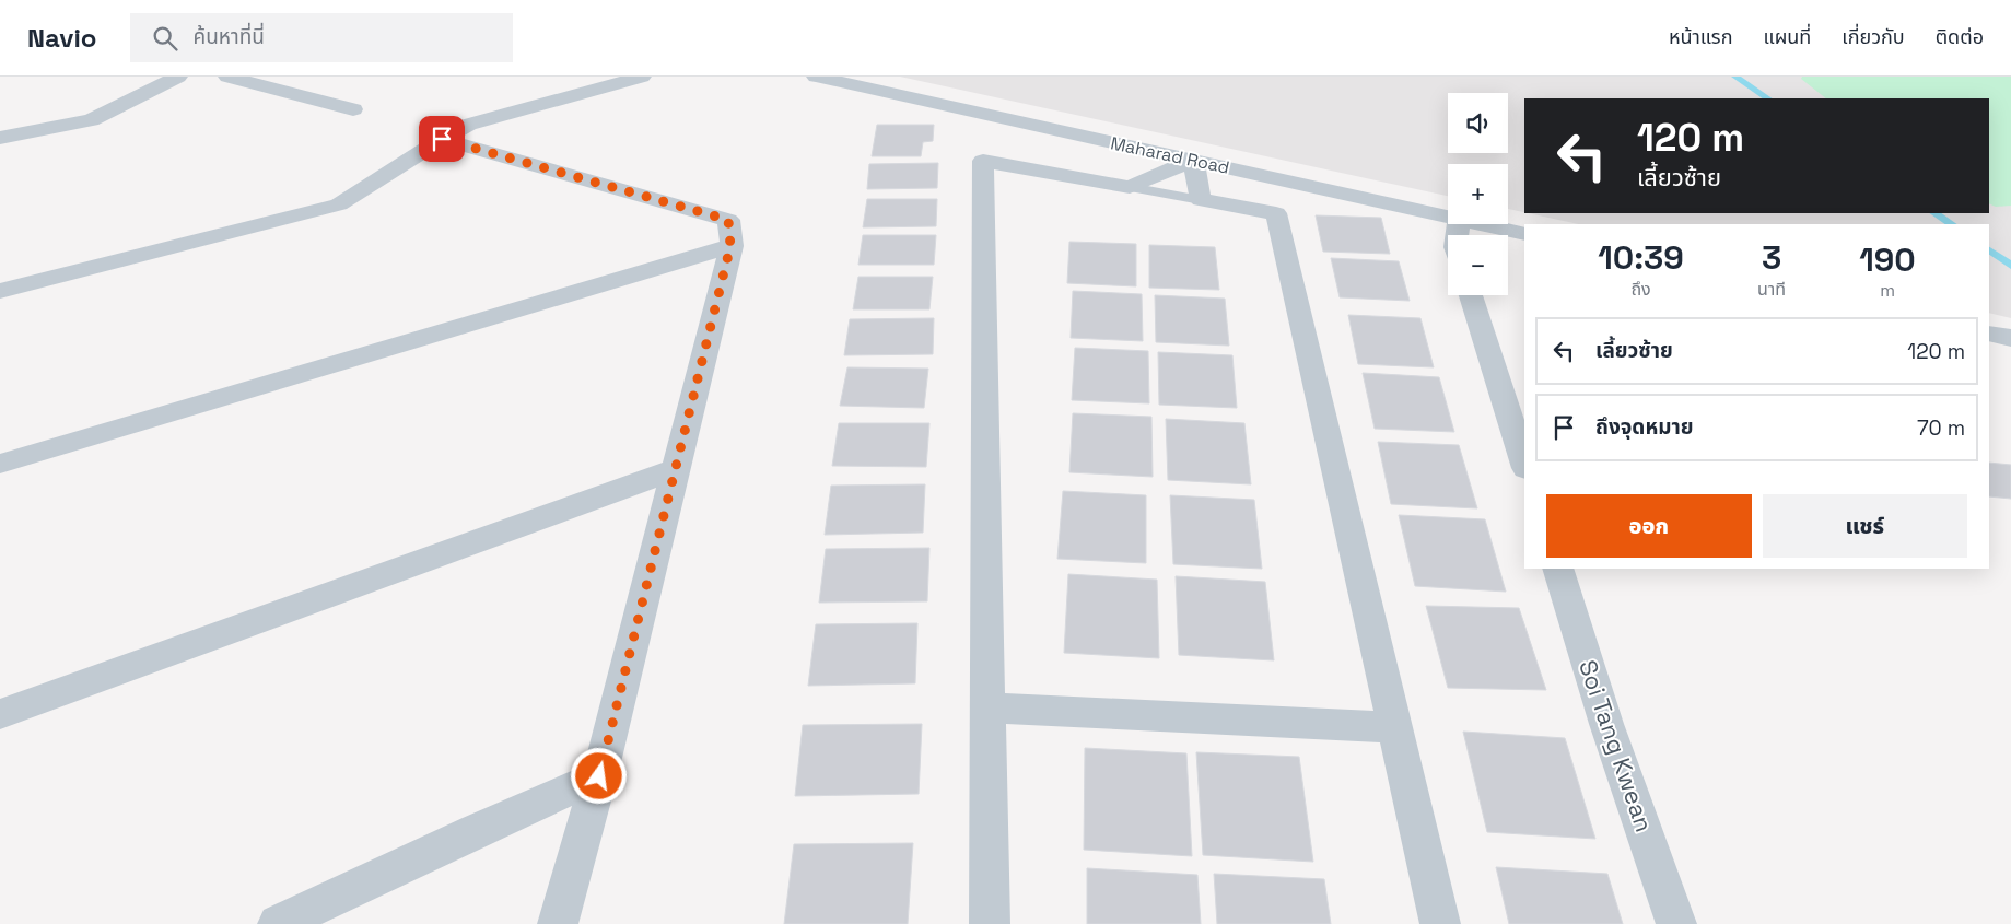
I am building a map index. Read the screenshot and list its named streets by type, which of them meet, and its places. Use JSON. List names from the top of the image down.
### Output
{
  "streets": {
    "street": ["Maharad Road", "Soi Tang Kwean"]
  },
  "page": {
    "header": "Navio",
    "search": "ค้นหาที่นี่",
    "nav": [
      "หน้าแรก",
      "แผนที่",
      "เกี่ยวกับ",
      "ติดต่อ"
    ],
    "map_buttons": ["+", "−"],
    "turn": ["120 m", "เลี้ยวซ้าย"],
    "eta": [
      "10:39",
      "ถึง",
      "3",
      "นาที",
      "190",
      "m"
    ],
    "list": [
      {
        "name": "เลี้ยวซ้าย",
        "value": "120 m"
      },
      {
        "name": "ถึงจุดหมาย",
        "value": "70 m"
      }
    ],
    "buttons": ["ออก", "แชร์"]
  }
}
